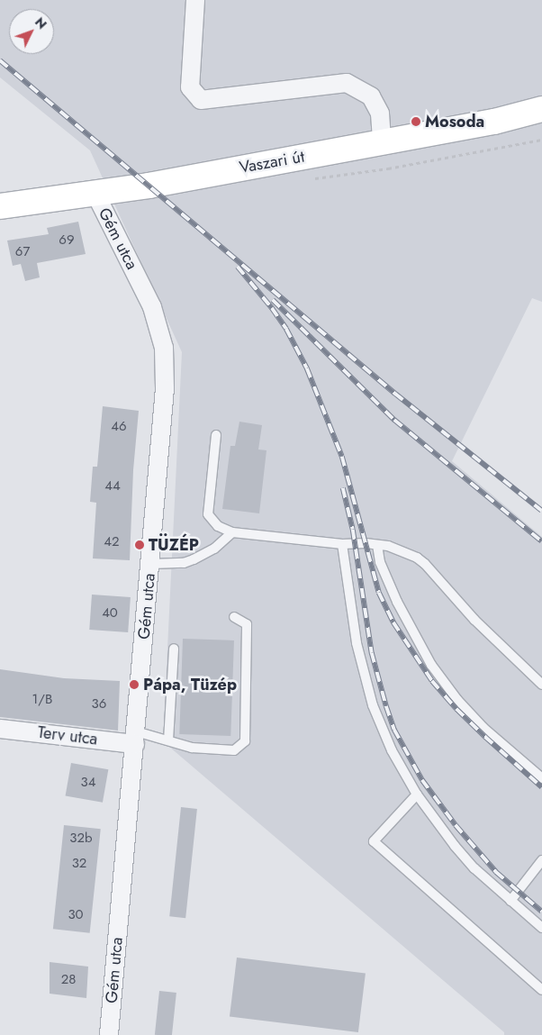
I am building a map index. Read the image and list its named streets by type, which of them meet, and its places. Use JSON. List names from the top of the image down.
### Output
{
  "streets": {
    "main road": ["Vaszari út"],
    "street": ["Gém utca", "Terv utca"]
  },
  "crossings": [
    ["Vaszari út", "Gém utca"],
    ["Gém utca", "Terv utca"]
  ],
  "places": ["Mosoda", "TÜZÉP", "Pápa, Tüzép"],
  "house_numbers": [
    "69",
    "67",
    "46",
    "44",
    "42",
    "40",
    "1/B",
    "36",
    "34",
    "32b",
    "32",
    "30",
    "28"
  ],
  "north": "top right"
}
